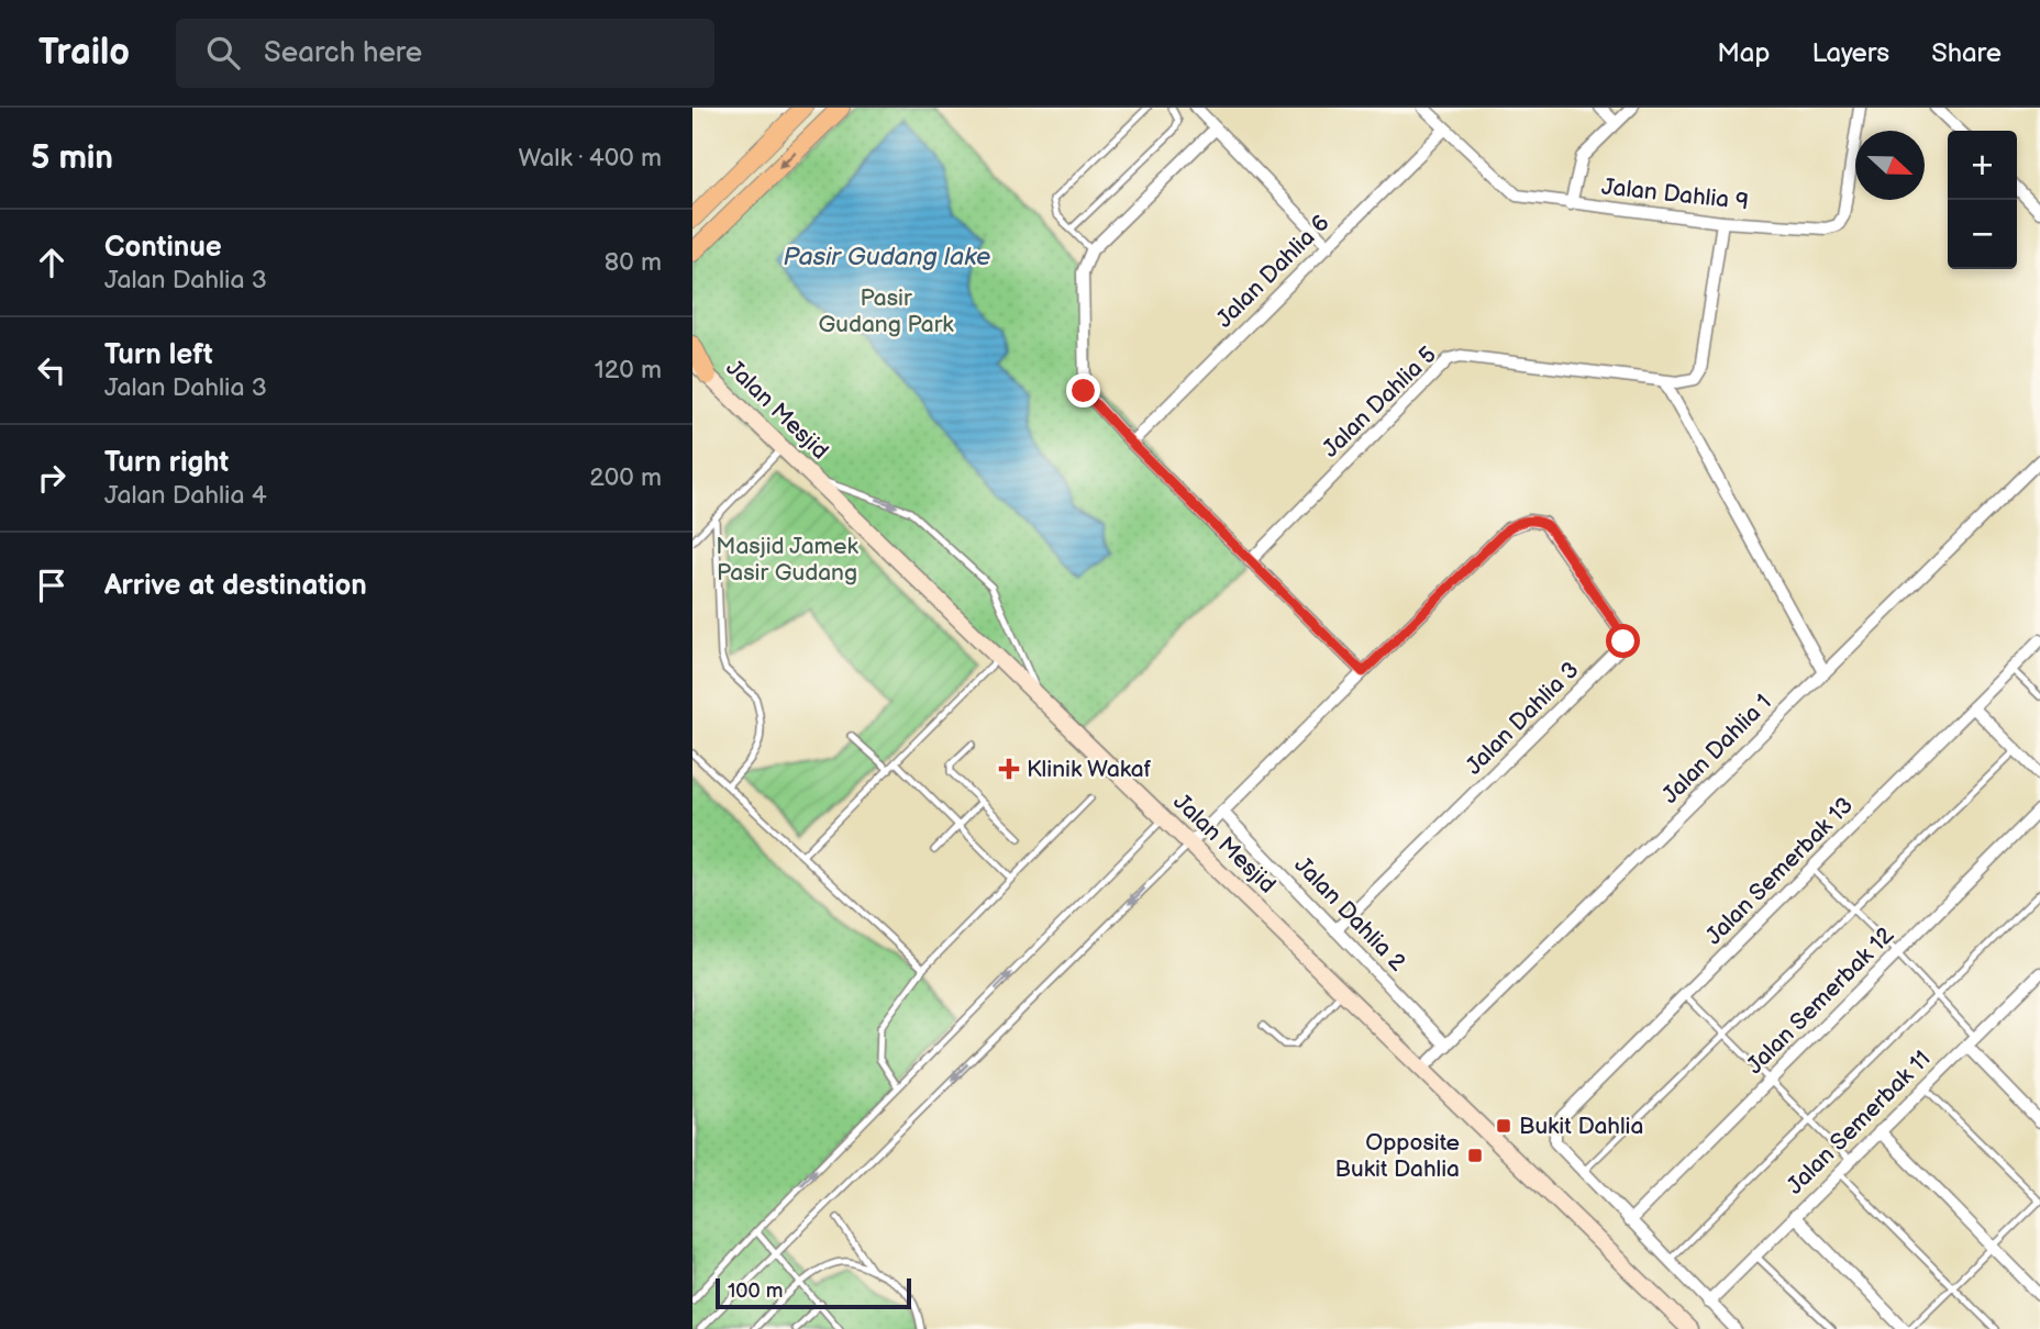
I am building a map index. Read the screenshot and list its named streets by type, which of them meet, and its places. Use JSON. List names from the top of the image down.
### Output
{
  "streets": {
    "main road": ["Jalan Mesjid"],
    "street": [
      "Jalan Dahlia 9",
      "Jalan Dahlia 6",
      "Jalan Dahlia 5",
      "Jalan Dahlia 3",
      "Jalan Dahlia 1",
      "Jalan Semerbak 13",
      "Jalan Dahlia 2",
      "Jalan Semerbak 12",
      "Jalan Semerbak 11"
    ]
  },
  "crossings": [
    ["Jalan Dahlia 9", "Jalan Dahlia 6"],
    ["Jalan Dahlia 9", "Jalan Dahlia 5"],
    ["Jalan Mesjid", "Jalan Dahlia 1"],
    ["Jalan Dahlia 3", "Jalan Dahlia 2"],
    ["Jalan Dahlia 1", "Jalan Dahlia 2"]
  ],
  "water": ["Pasir Gudang lake"],
  "parks": ["Pasir Gudang Park", "Masjid Jamek Pasir Gudang"],
  "places": {
    "health": ["Klinik Wakaf"],
    "transit": ["Bukit Dahlia", "Opposite Bukit Dahlia"]
  },
  "scale_bar": "100 m",
  "north": "right",
  "page": {
    "header": "Trailo",
    "search": "Search here",
    "nav": ["Map", "Layers", "Share"],
    "heading": ["5 min", "Walk · 400 m"],
    "map_buttons": ["+", "−"],
    "list": [
      ["Continue", "Jalan Dahlia 3", "80 m"],
      ["Turn left", "Jalan Dahlia 3", "120 m"],
      ["Turn right", "Jalan Dahlia 4", "200 m"],
      "Arrive at destination"
    ],
    "scale": "100 m"
  }
}
